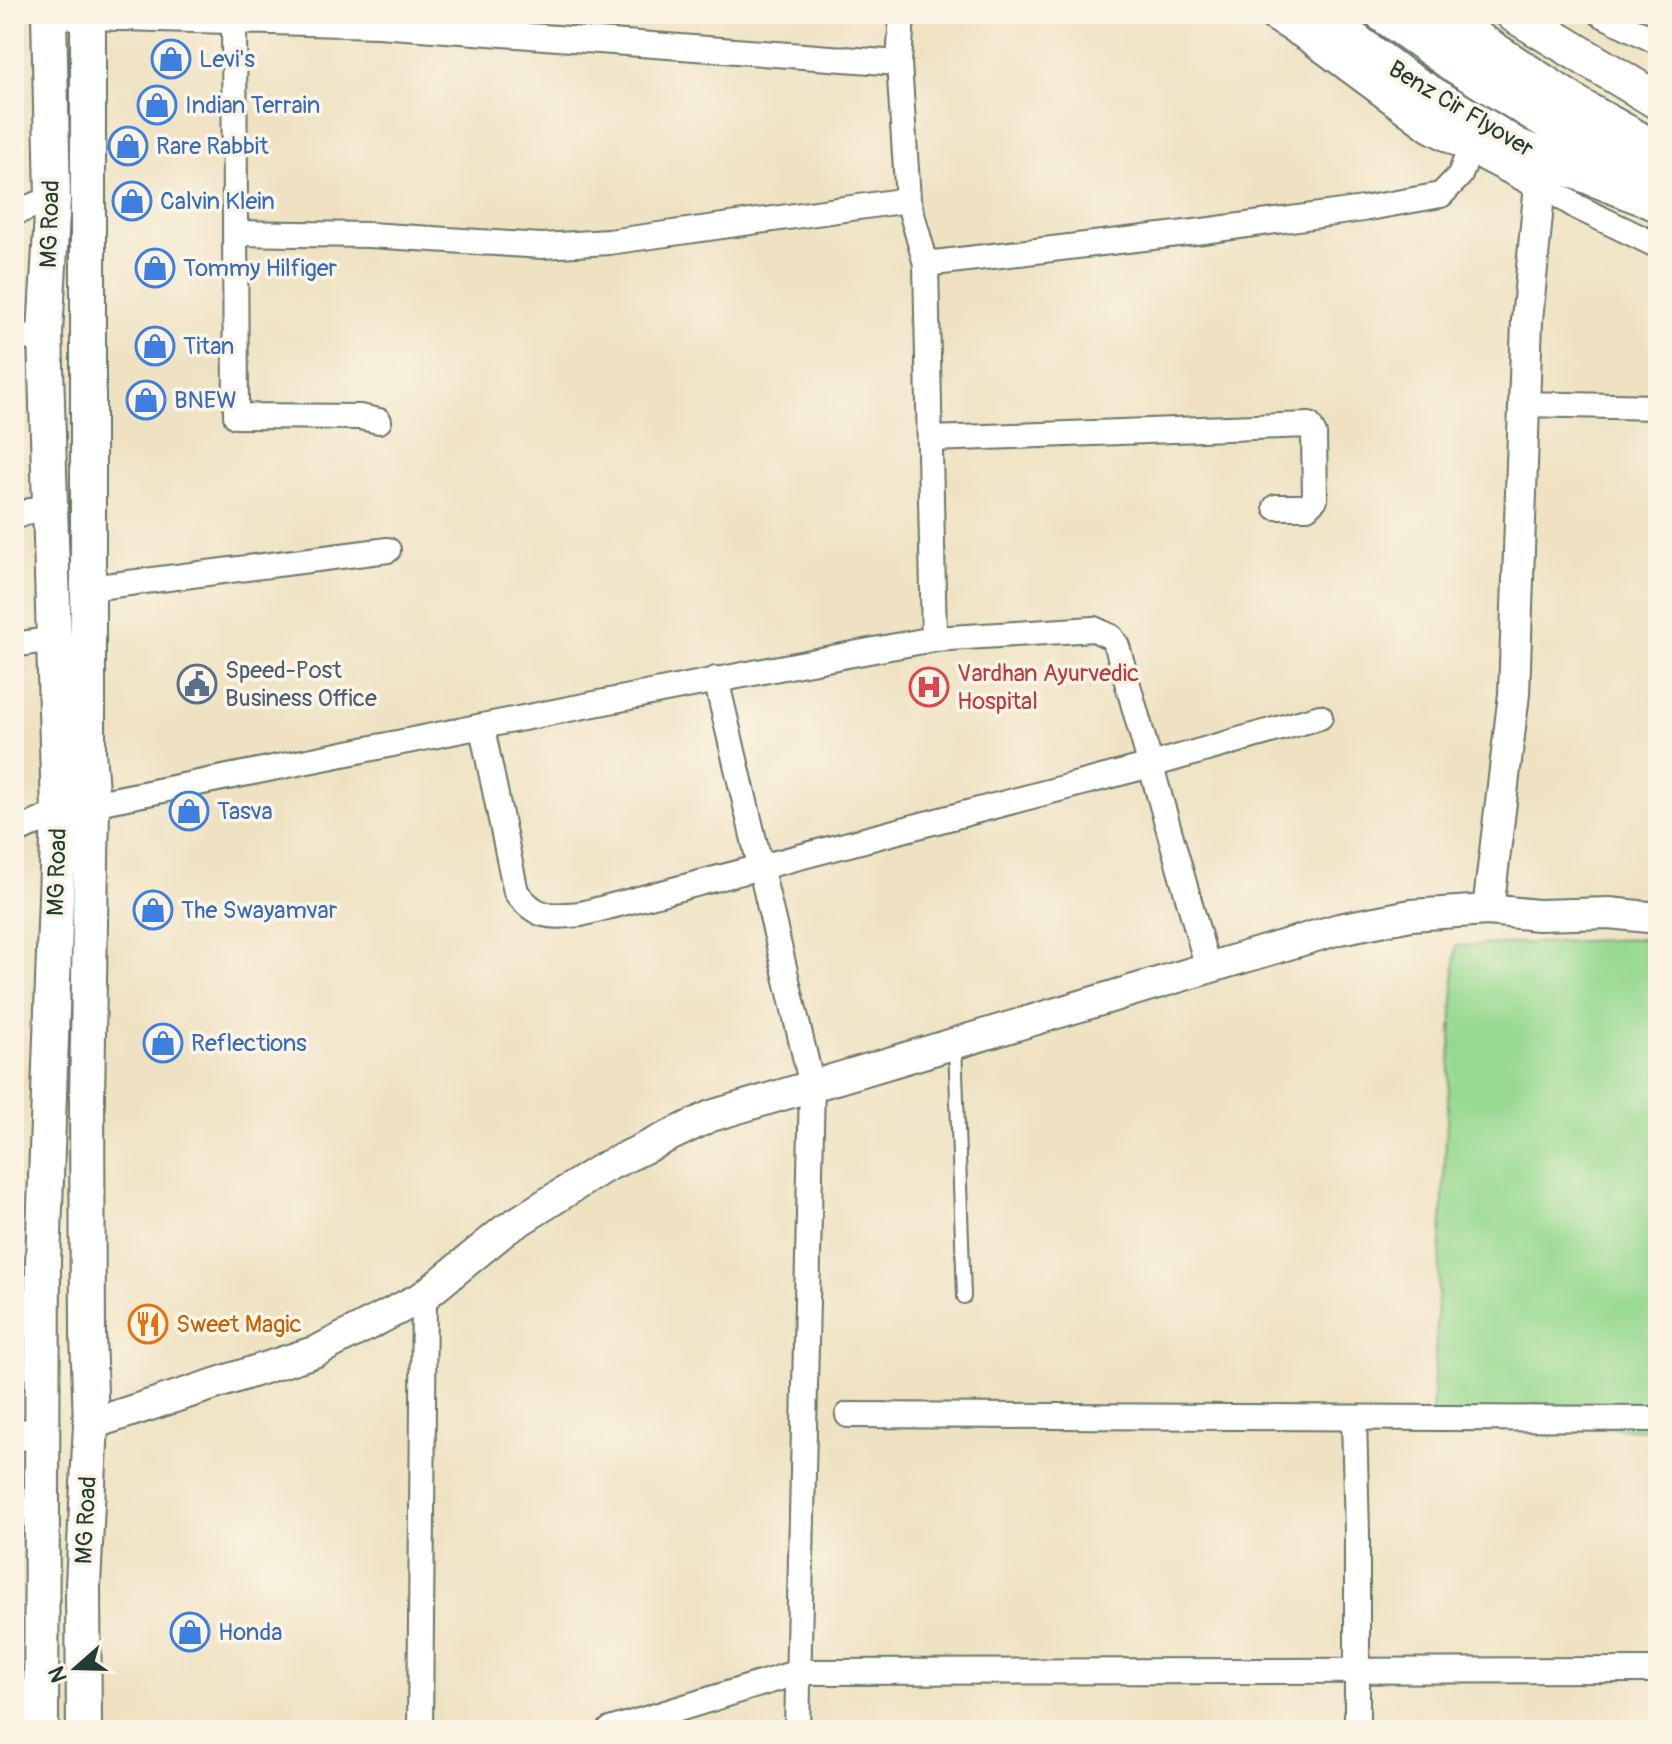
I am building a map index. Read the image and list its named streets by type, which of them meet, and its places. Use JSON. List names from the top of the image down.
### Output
{
  "streets": {
    "main road": ["Benz Cir Flyover", "MG Road"]
  },
  "places": {
    "shop": [
      "Levi's",
      "Indian Terrain",
      "Rare Rabbit",
      "Calvin Klein",
      "Tommy Hilfiger",
      "Titan",
      "BNEW",
      "Tasva",
      "The Swayamvar",
      "Reflections",
      "Honda"
    ],
    "public building": ["Speed-Post Business Office"],
    "hospital": ["Vardhan Ayurvedic Hospital"],
    "restaurant": ["Sweet Magic"]
  },
  "north": "left"
}
